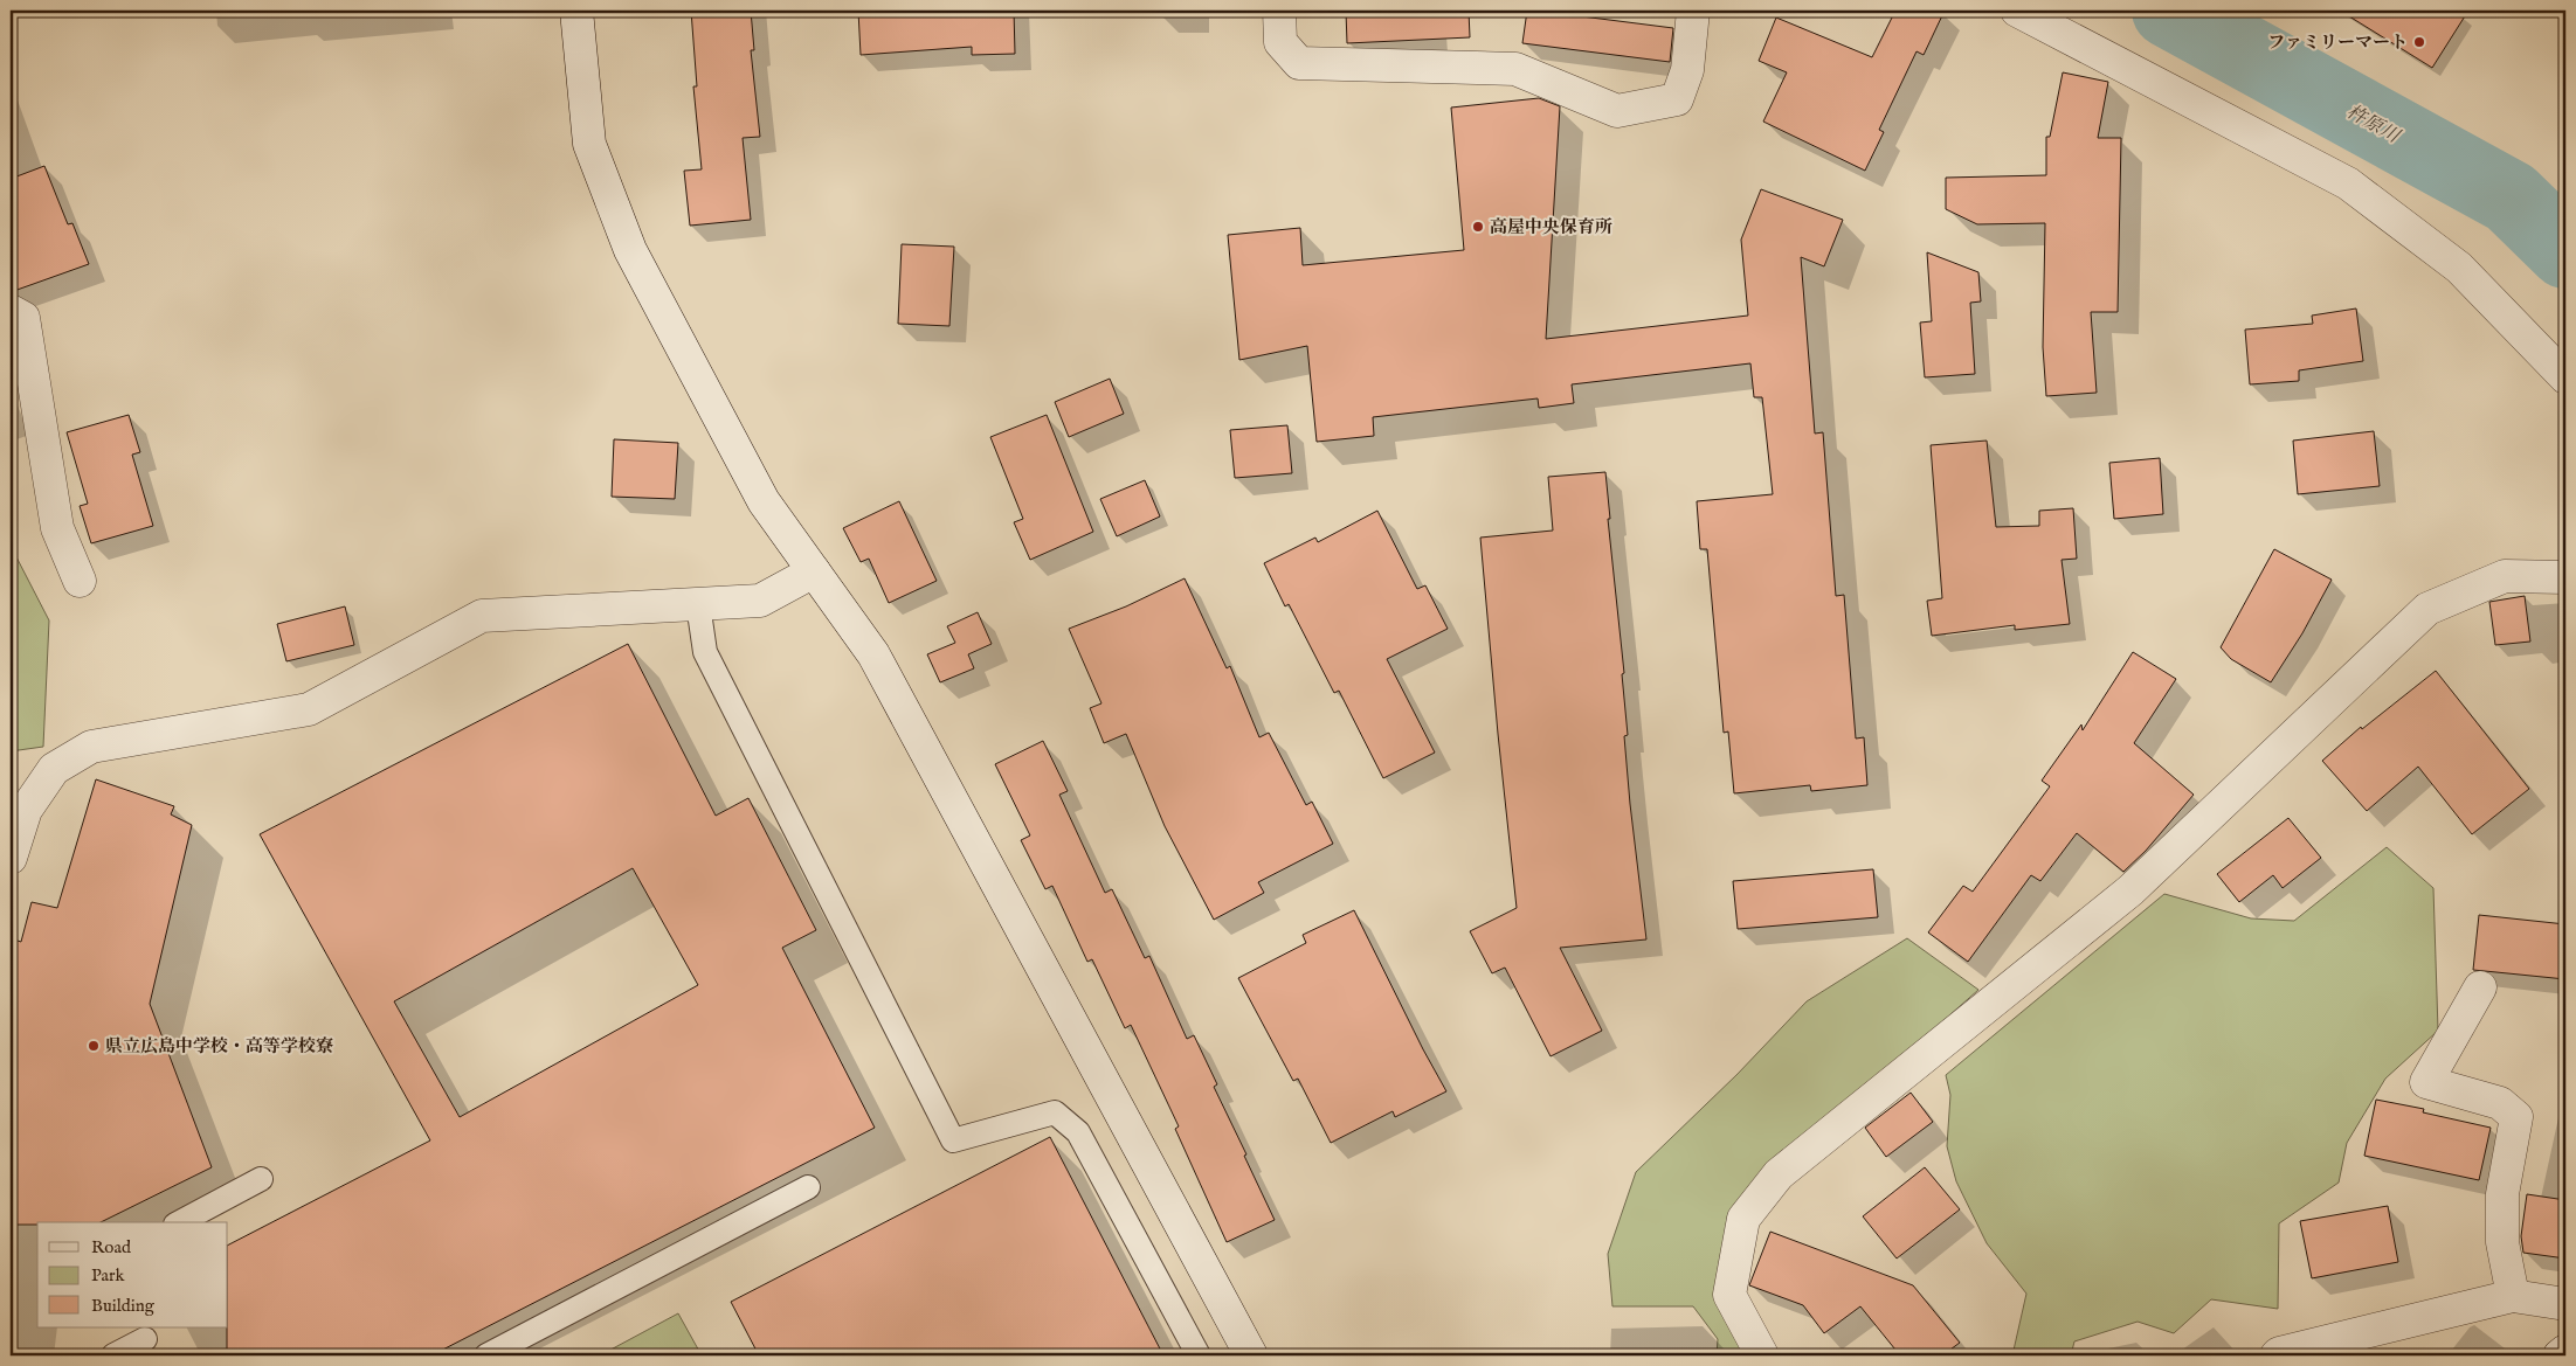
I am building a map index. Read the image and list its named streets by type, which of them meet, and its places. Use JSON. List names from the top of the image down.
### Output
{
  "water": ["杵原川"],
  "places": ["ファミリーマート", "高屋中央保育所", "県立広島中学校・高等学校寮"],
  "legend": ["Road", "Park", "Building"]
}
